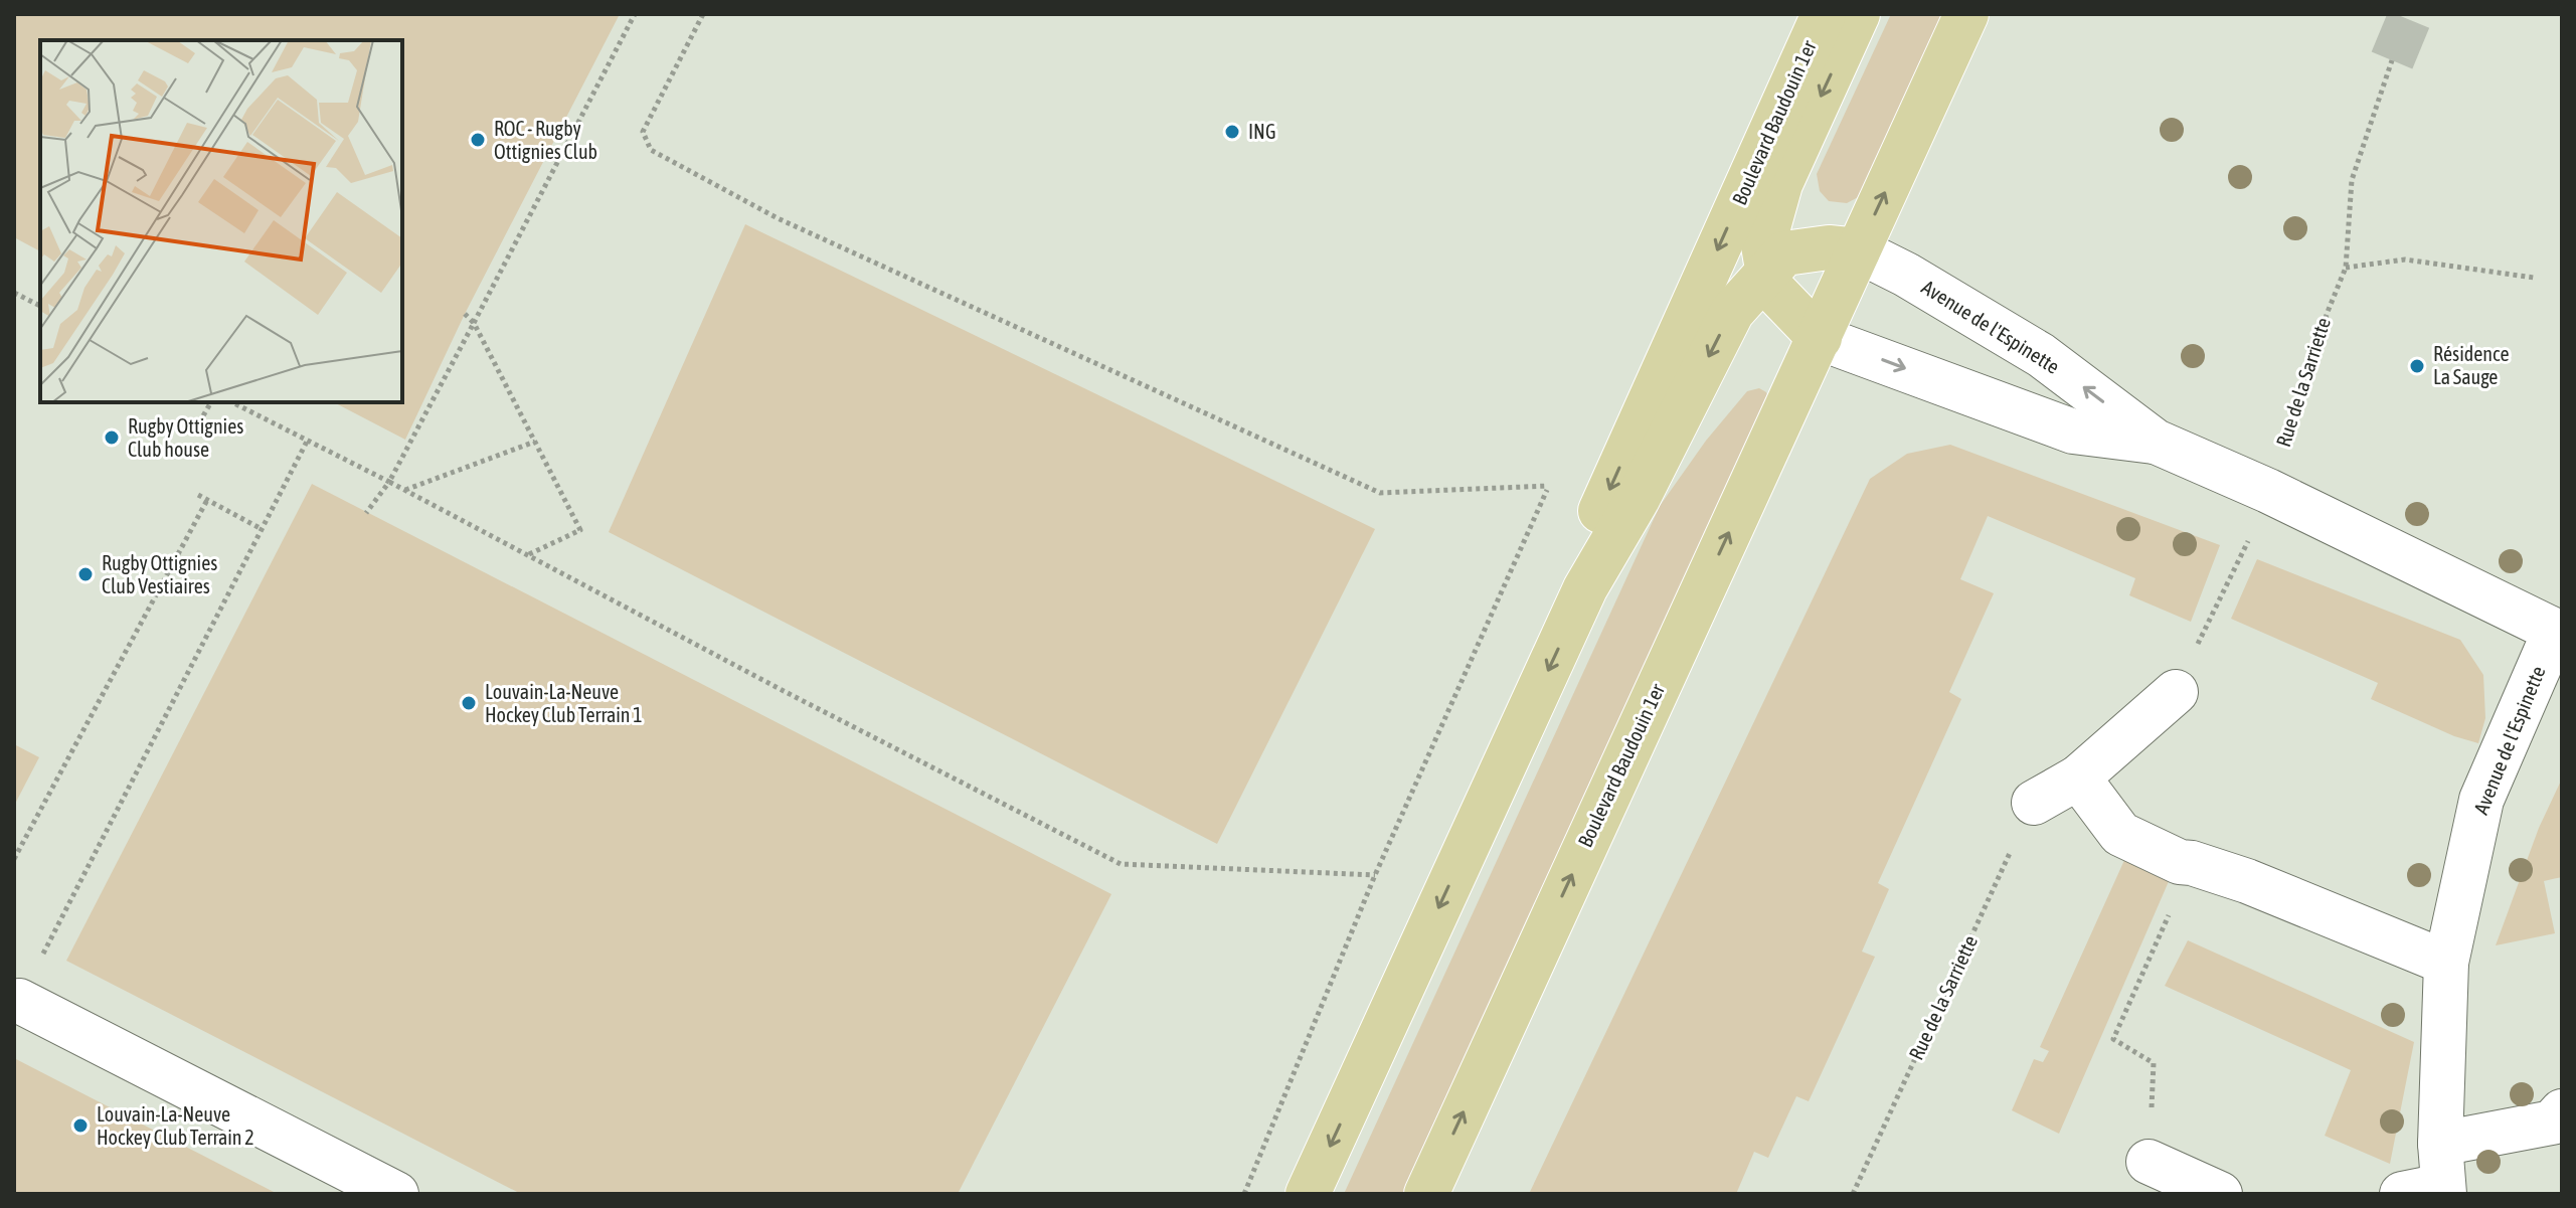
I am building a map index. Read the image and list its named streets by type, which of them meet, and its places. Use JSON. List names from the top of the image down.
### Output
{
  "streets": {
    "main road": ["Boulevard Baudouin 1er"],
    "street": ["Avenue de l'Espinette"],
    "path": ["Rue de la Sarriette"]
  },
  "crossings": [
    ["Boulevard Baudouin 1er", "Avenue de l'Espinette"],
    ["Avenue de l'Espinette", "Rue de la Sarriette"]
  ],
  "places": [
    "ING",
    "ROC - Rugby Ottignies Club",
    "Résidence La Sauge",
    "Rugby Ottignies Club house",
    "Rugby Ottignies Club Vestiaires",
    "Louvain-La-Neuve Hockey Club Terrain 1",
    "Louvain-La-Neuve Hockey Club Terrain 2"
  ]
}
